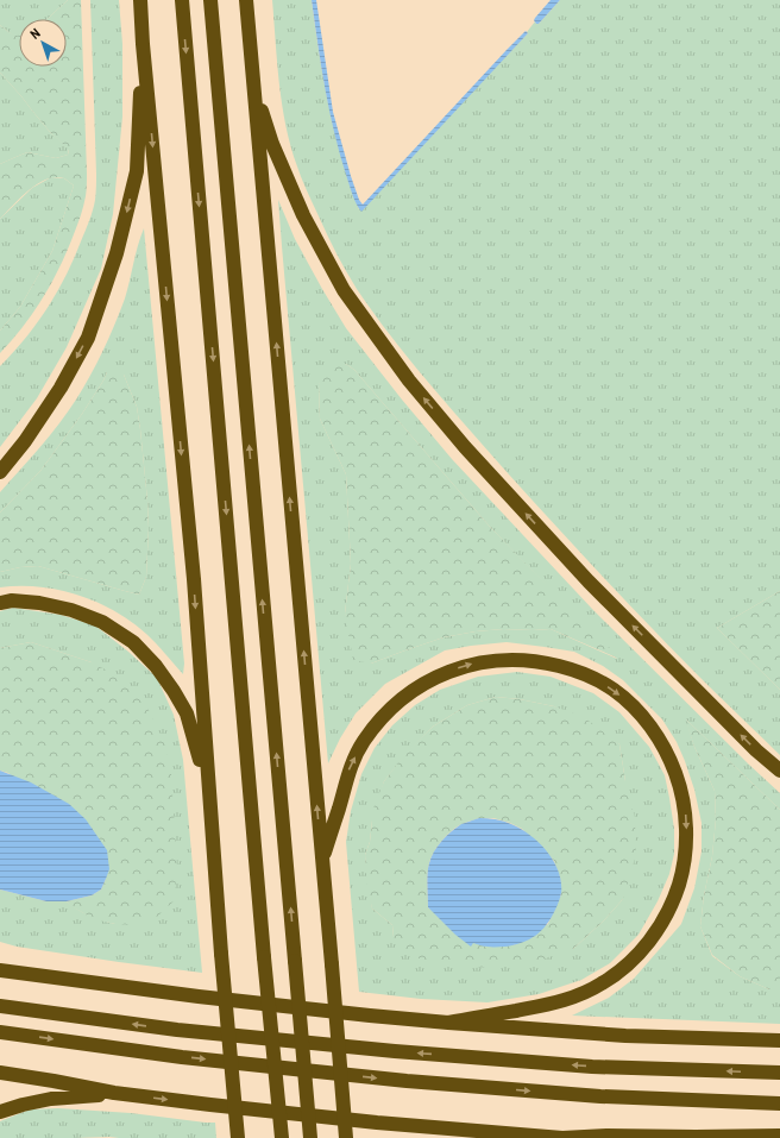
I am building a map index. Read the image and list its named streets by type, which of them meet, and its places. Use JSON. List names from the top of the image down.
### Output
{
  "north": "top left"
}
